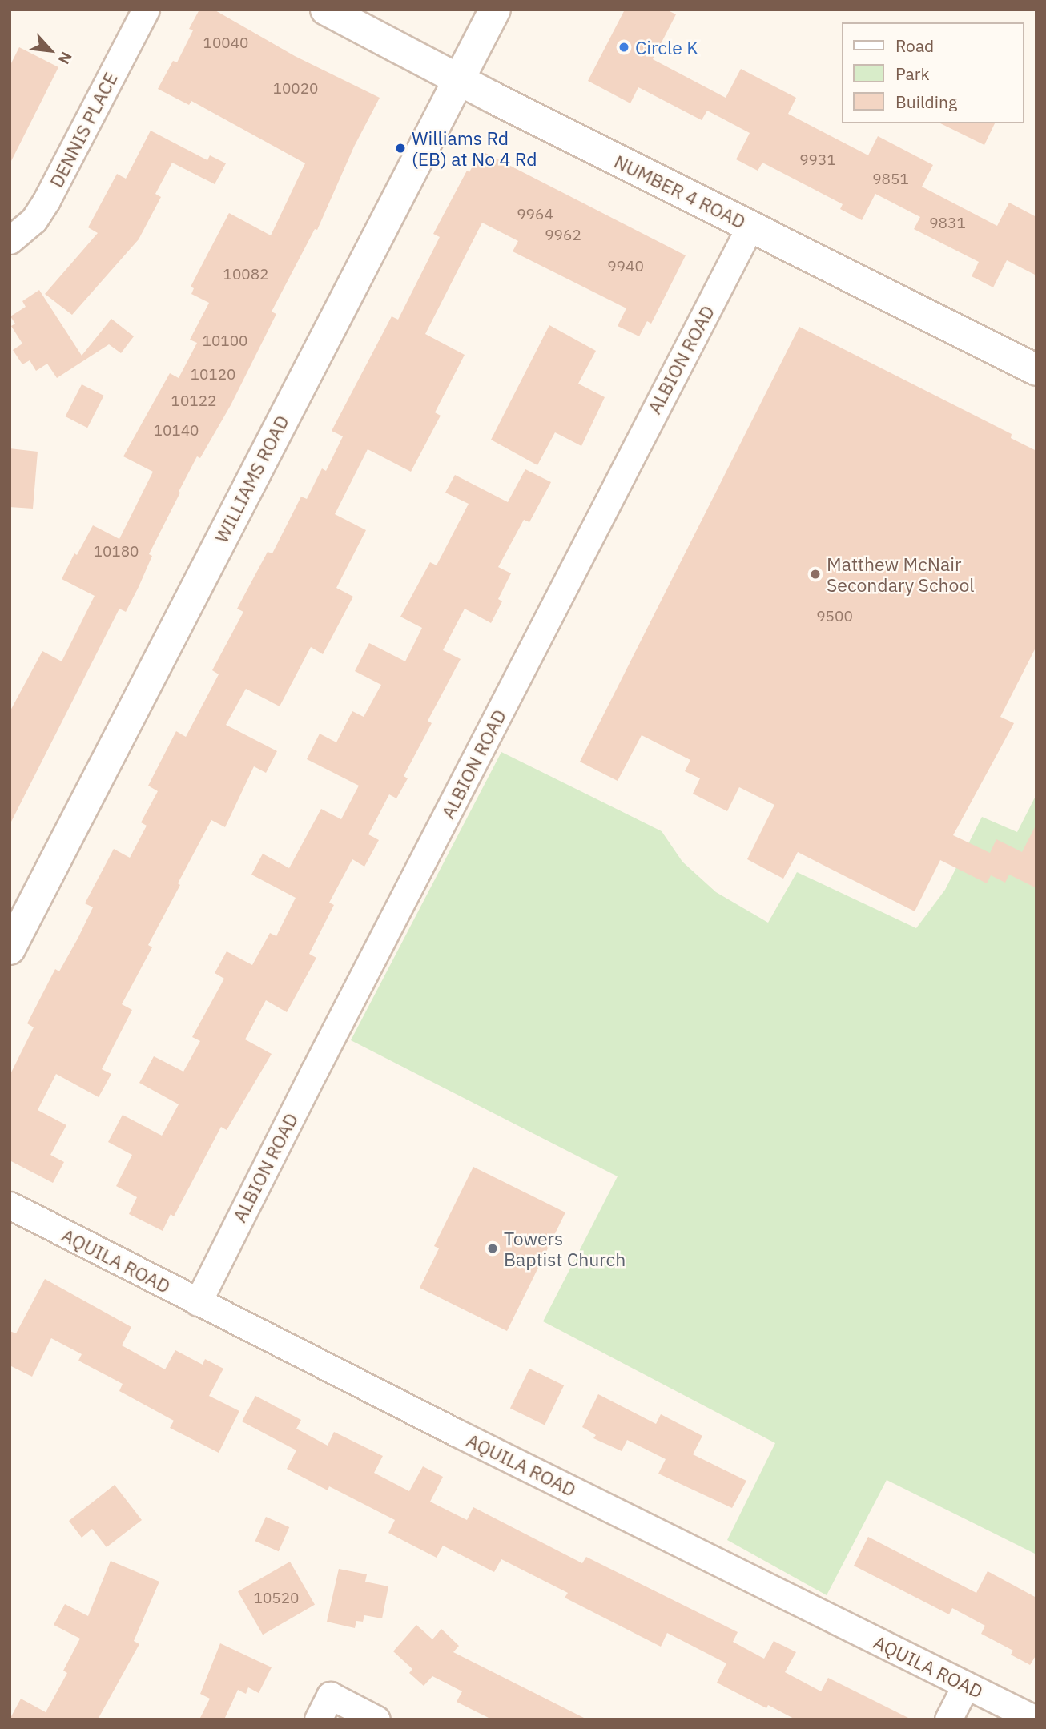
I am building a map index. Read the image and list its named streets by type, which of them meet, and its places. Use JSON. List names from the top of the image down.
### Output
{
  "streets": {
    "street": [
      "DENNIS PLACE",
      "NUMBER 4 ROAD",
      "ALBION ROAD",
      "WILLIAMS ROAD",
      "AQUILA ROAD"
    ]
  },
  "crossings": [
    ["NUMBER 4 ROAD", "ALBION ROAD"],
    ["NUMBER 4 ROAD", "WILLIAMS ROAD"],
    ["ALBION ROAD", "AQUILA ROAD"]
  ],
  "places": [
    "Circle K",
    "Williams Rd (EB) at No 4 Rd",
    "Matthew McNair Secondary School",
    "Towers Baptist Church"
  ],
  "house_numbers": [
    "10040",
    "10020",
    "9931",
    "9851",
    "9964",
    "9831",
    "9962",
    "9940",
    "10082",
    "10100",
    "10120",
    "10122",
    "10140",
    "10180",
    "9500",
    "10520"
  ],
  "legend": ["Road", "Park", "Building"],
  "north": "bottom right"
}
